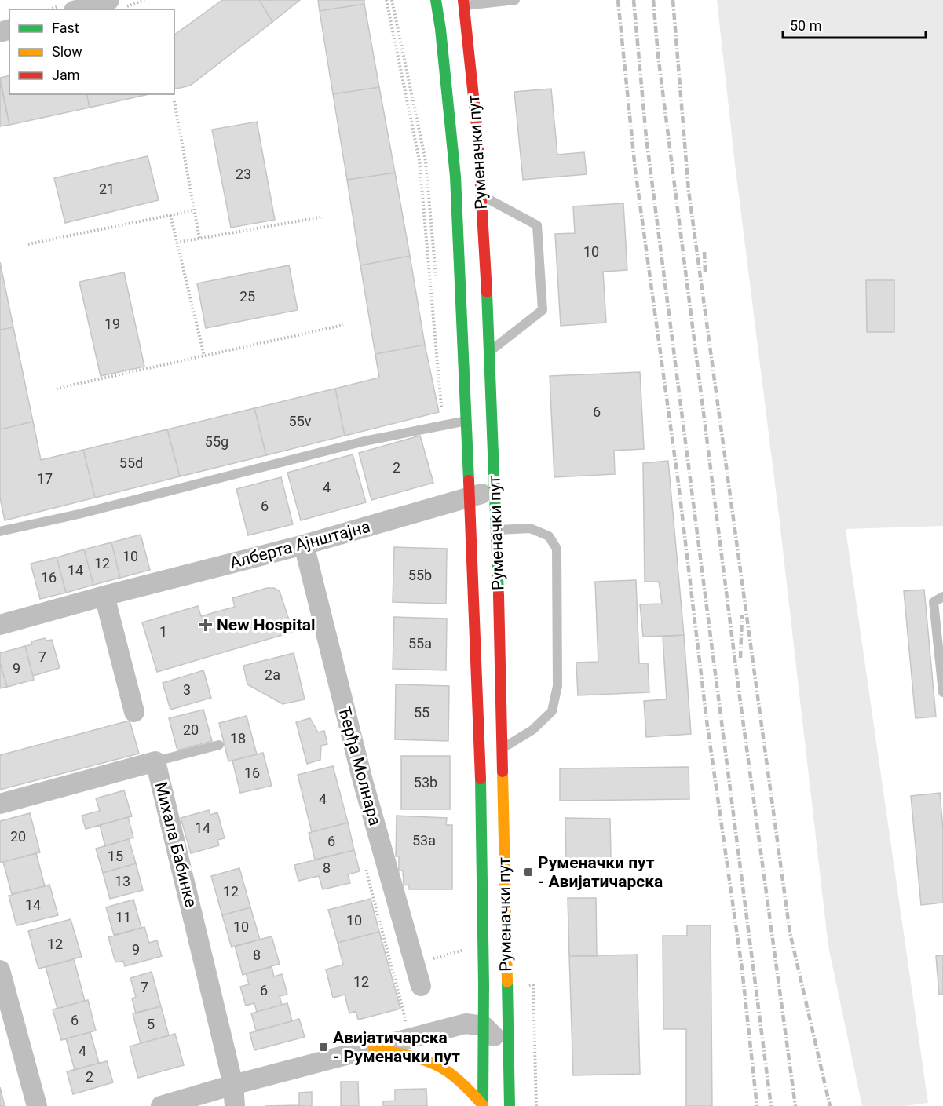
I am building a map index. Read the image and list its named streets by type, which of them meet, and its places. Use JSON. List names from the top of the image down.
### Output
{
  "streets": {
    "main road": ["Руменачки пут"],
    "street": ["Алберта Ајнштајна", "Ђерђа Молнара", "Михала Бабинке"]
  },
  "crossings": [
    ["Руменачки пут", "Алберта Ајнштајна"],
    ["Алберта Ајнштајна", "Ђерђа Молнара"]
  ],
  "places": {
    "health": ["New Hospital"],
    "transit": ["Руменачки пут - Авијатичарска", "Авијатичарска - Руменачки пут"]
  },
  "house_numbers": [
    "23",
    "21",
    "10",
    "25",
    "19",
    "6",
    "55v",
    "55g",
    "55d",
    "2",
    "17",
    "4",
    "6",
    "10",
    "12",
    "14",
    "55b",
    "16",
    "1",
    "55a",
    "7",
    "9",
    "2a",
    "3",
    "55",
    "20",
    "18",
    "16",
    "53b",
    "4",
    "14",
    "20",
    "53a",
    "6",
    "15",
    "8",
    "13",
    "12",
    "14",
    "11",
    "10",
    "10",
    "12",
    "9",
    "8",
    "12",
    "7",
    "6",
    "6",
    "5",
    "4",
    "2"
  ],
  "legend": ["Fast", "Slow", "Jam"],
  "scale_bar": "50 m"
}
